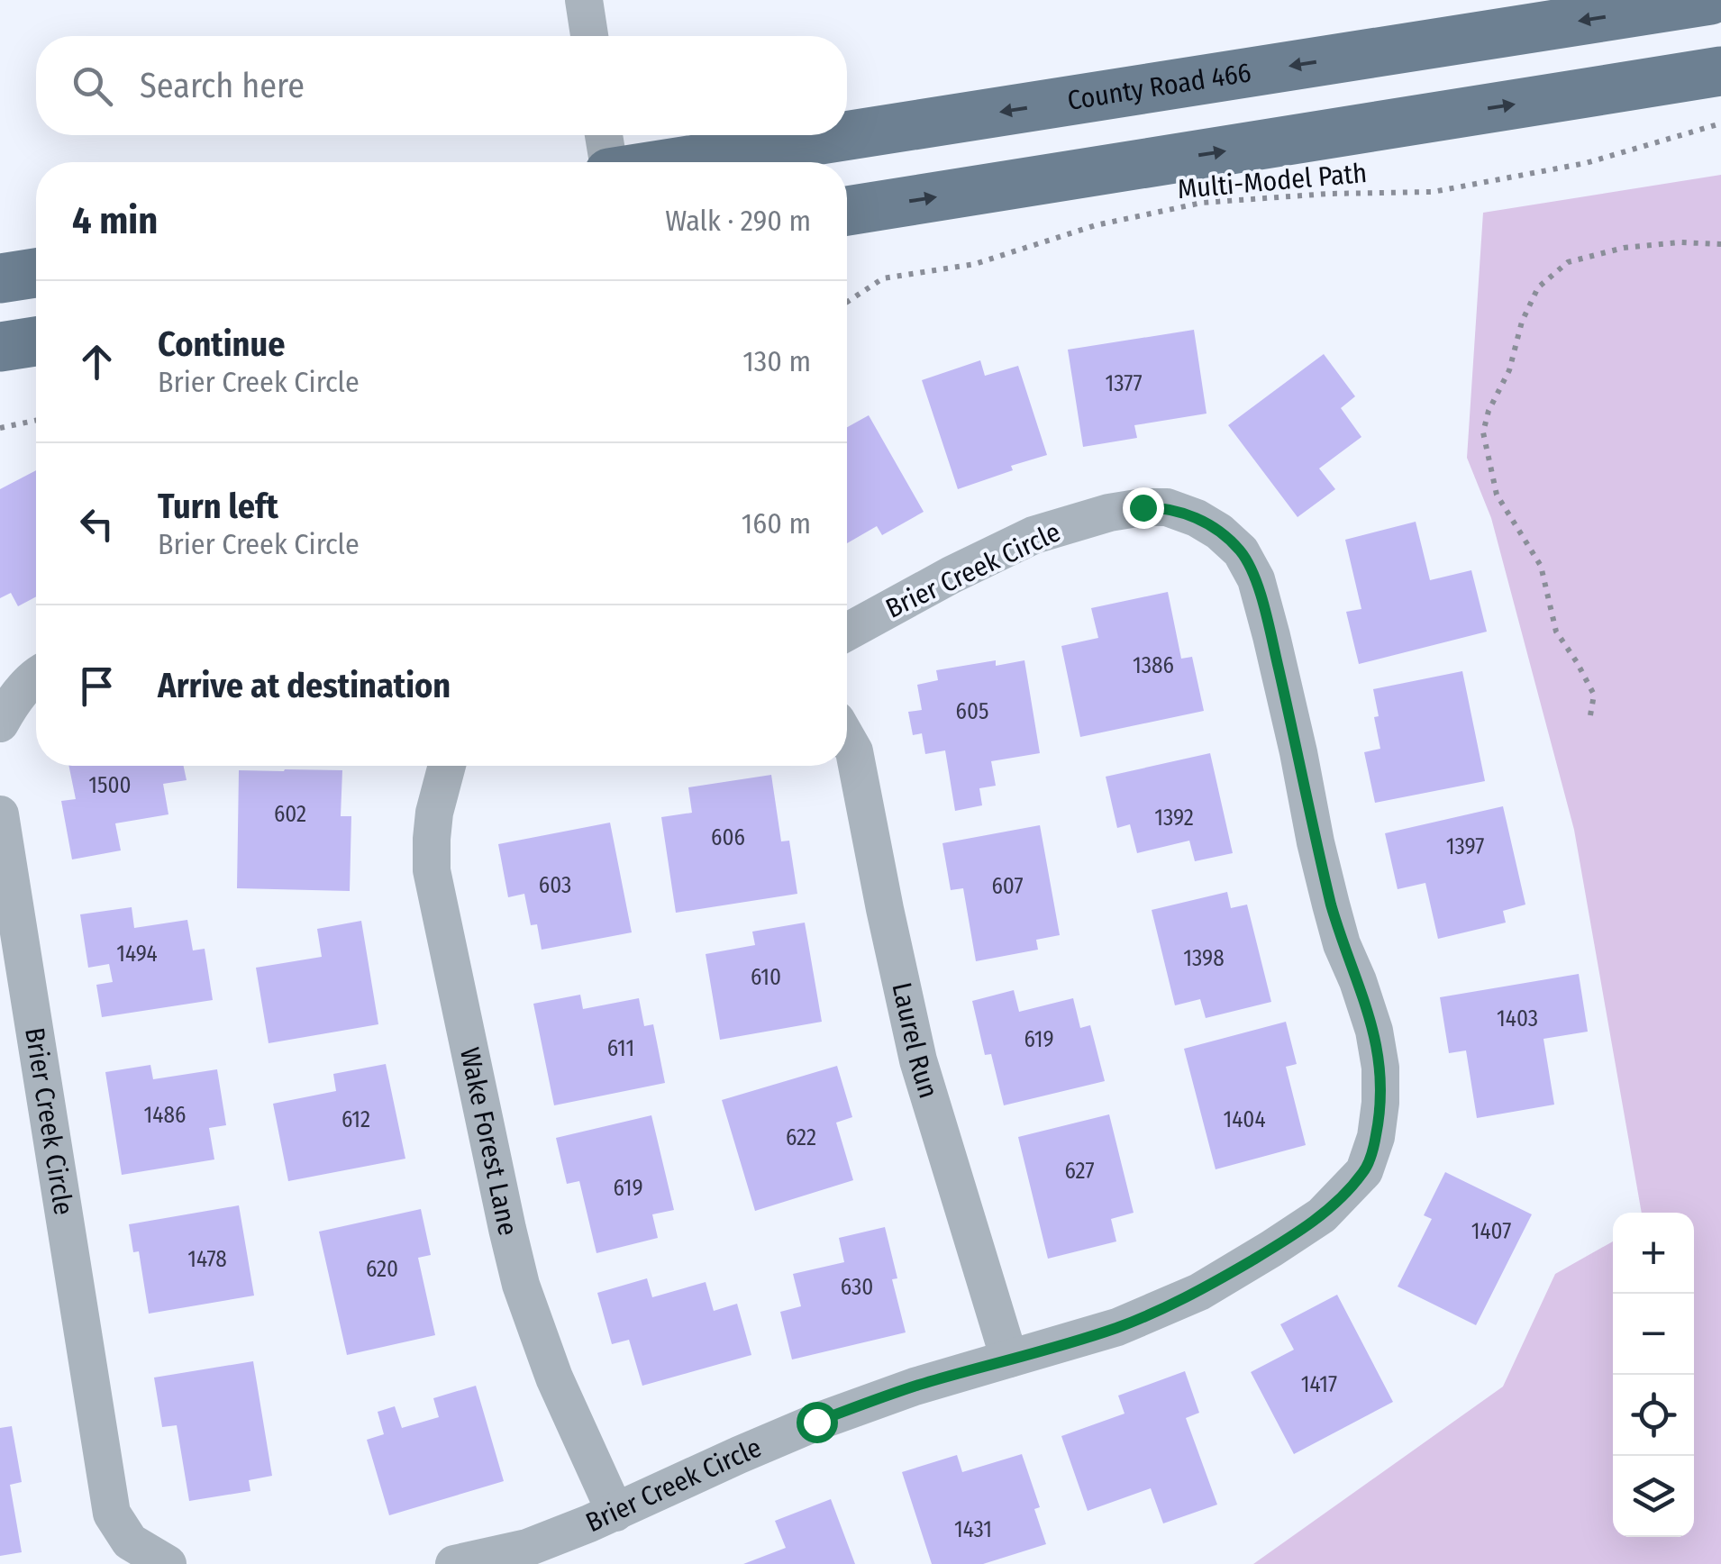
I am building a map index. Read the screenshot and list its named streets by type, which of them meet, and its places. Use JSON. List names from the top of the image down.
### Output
{
  "streets": {
    "main road": ["County Road 466"],
    "street": ["Brier Creek Circle", "Laurel Run", "Wake Forest Lane"],
    "path": ["Multi-Model Path"]
  },
  "crossings": [
    ["Brier Creek Circle", "Laurel Run"],
    ["Brier Creek Circle", "Wake Forest Lane"]
  ],
  "house_numbers": [
    "1377",
    "1386",
    "605",
    "1500",
    "602",
    "1392",
    "606",
    "1397",
    "603",
    "607",
    "1494",
    "1398",
    "610",
    "1403",
    "619",
    "611",
    "1486",
    "612",
    "1404",
    "622",
    "627",
    "619",
    "1407",
    "1478",
    "620",
    "630",
    "1417",
    "1431"
  ],
  "page": {
    "search": "Search here",
    "heading": ["4 min", "Walk · 290 m"],
    "list": [
      ["Continue", "Brier Creek Circle", "130 m"],
      ["Turn left", "Brier Creek Circle", "160 m"],
      "Arrive at destination"
    ],
    "map_buttons": ["+", "−"]
  }
}
